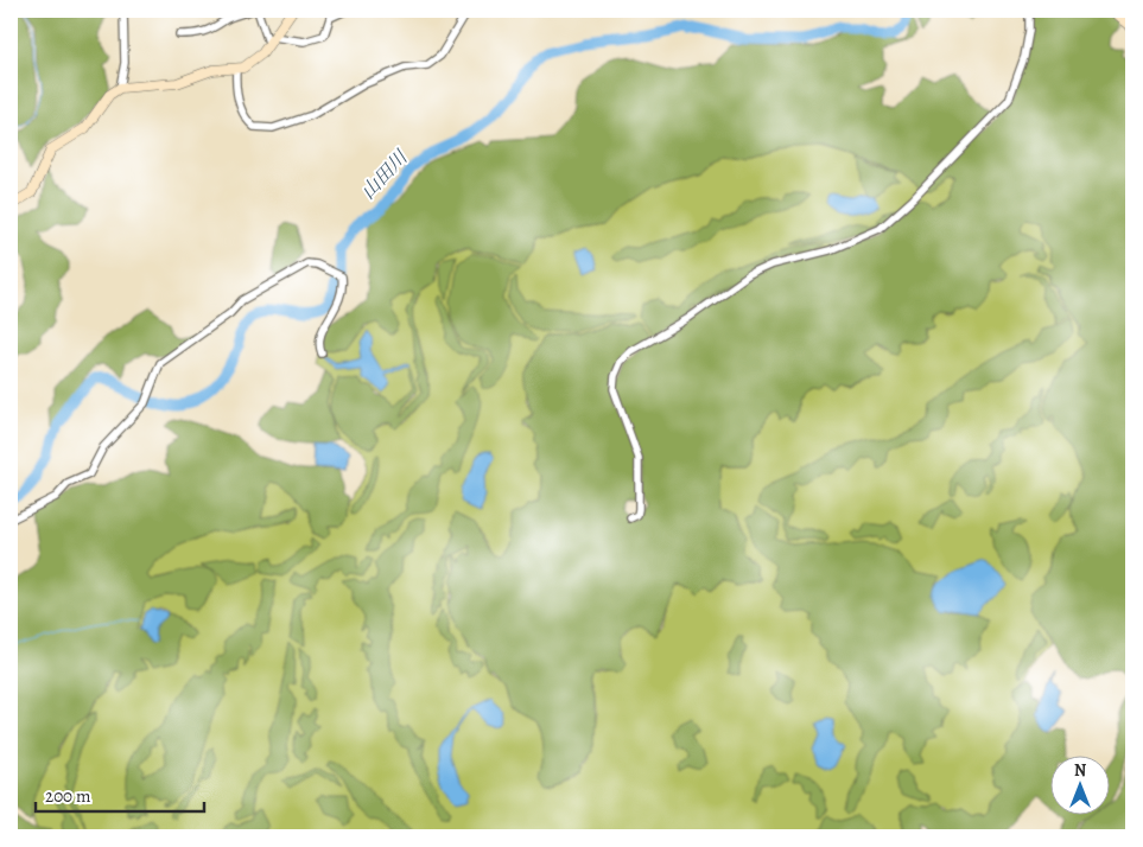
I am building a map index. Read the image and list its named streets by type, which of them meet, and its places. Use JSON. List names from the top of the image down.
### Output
{
  "water": ["山田川"],
  "scale_bar": "200 m",
  "north": "top"
}
